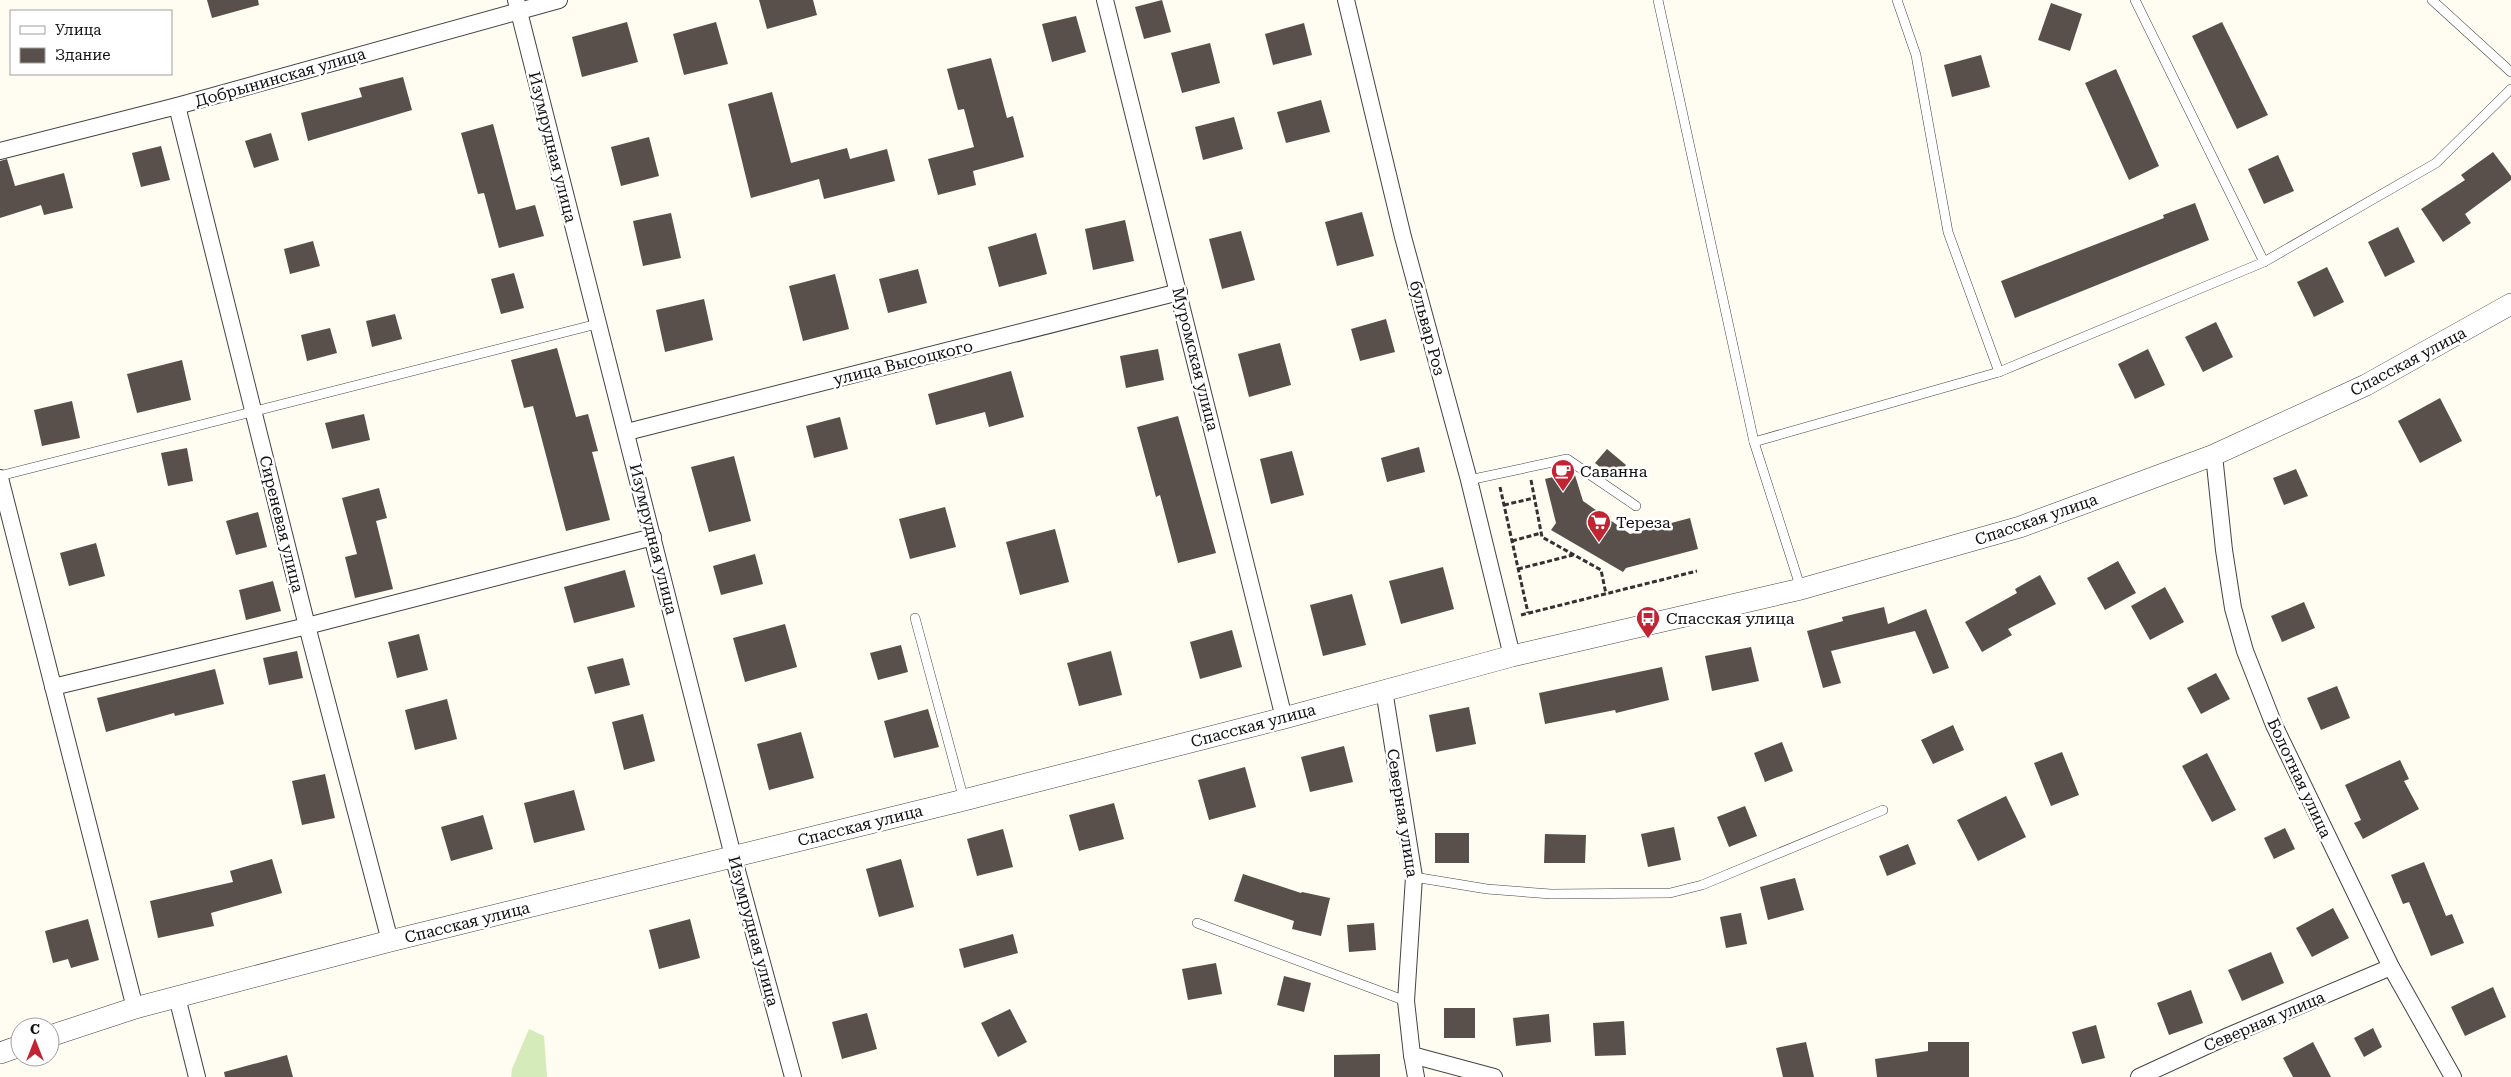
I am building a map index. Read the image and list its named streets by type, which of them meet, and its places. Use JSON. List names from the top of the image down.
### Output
{
  "streets": {
    "street": [
      "Добрынинская улица",
      "Изумрудная улица",
      "бульвар Роз",
      "Муромская улица",
      "Спасская улица",
      "улица Высоцкого",
      "Сиреневая улица",
      "Болотная улица",
      "Северная улица"
    ]
  },
  "crossings": [
    ["Добрынинская улица", "Изумрудная улица"],
    ["Добрынинская улица", "Сиреневая улица"],
    ["Изумрудная улица", "Спасская улица"],
    ["Изумрудная улица", "улица Высоцкого"],
    ["бульвар Роз", "Спасская улица"],
    ["Муромская улица", "Спасская улица"],
    ["Муромская улица", "улица Высоцкого"],
    ["Спасская улица", "Сиреневая улица"],
    ["Спасская улица", "Болотная улица"],
    ["Спасская улица", "Северная улица"],
    ["Болотная улица", "Северная улица"]
  ],
  "places": {
    "cafe": ["Саванна"],
    "supermarket": ["Тереза"],
    "bus stop": ["Спасская улица"]
  },
  "legend": ["Улица", "Здание"],
  "north": "top"
}
